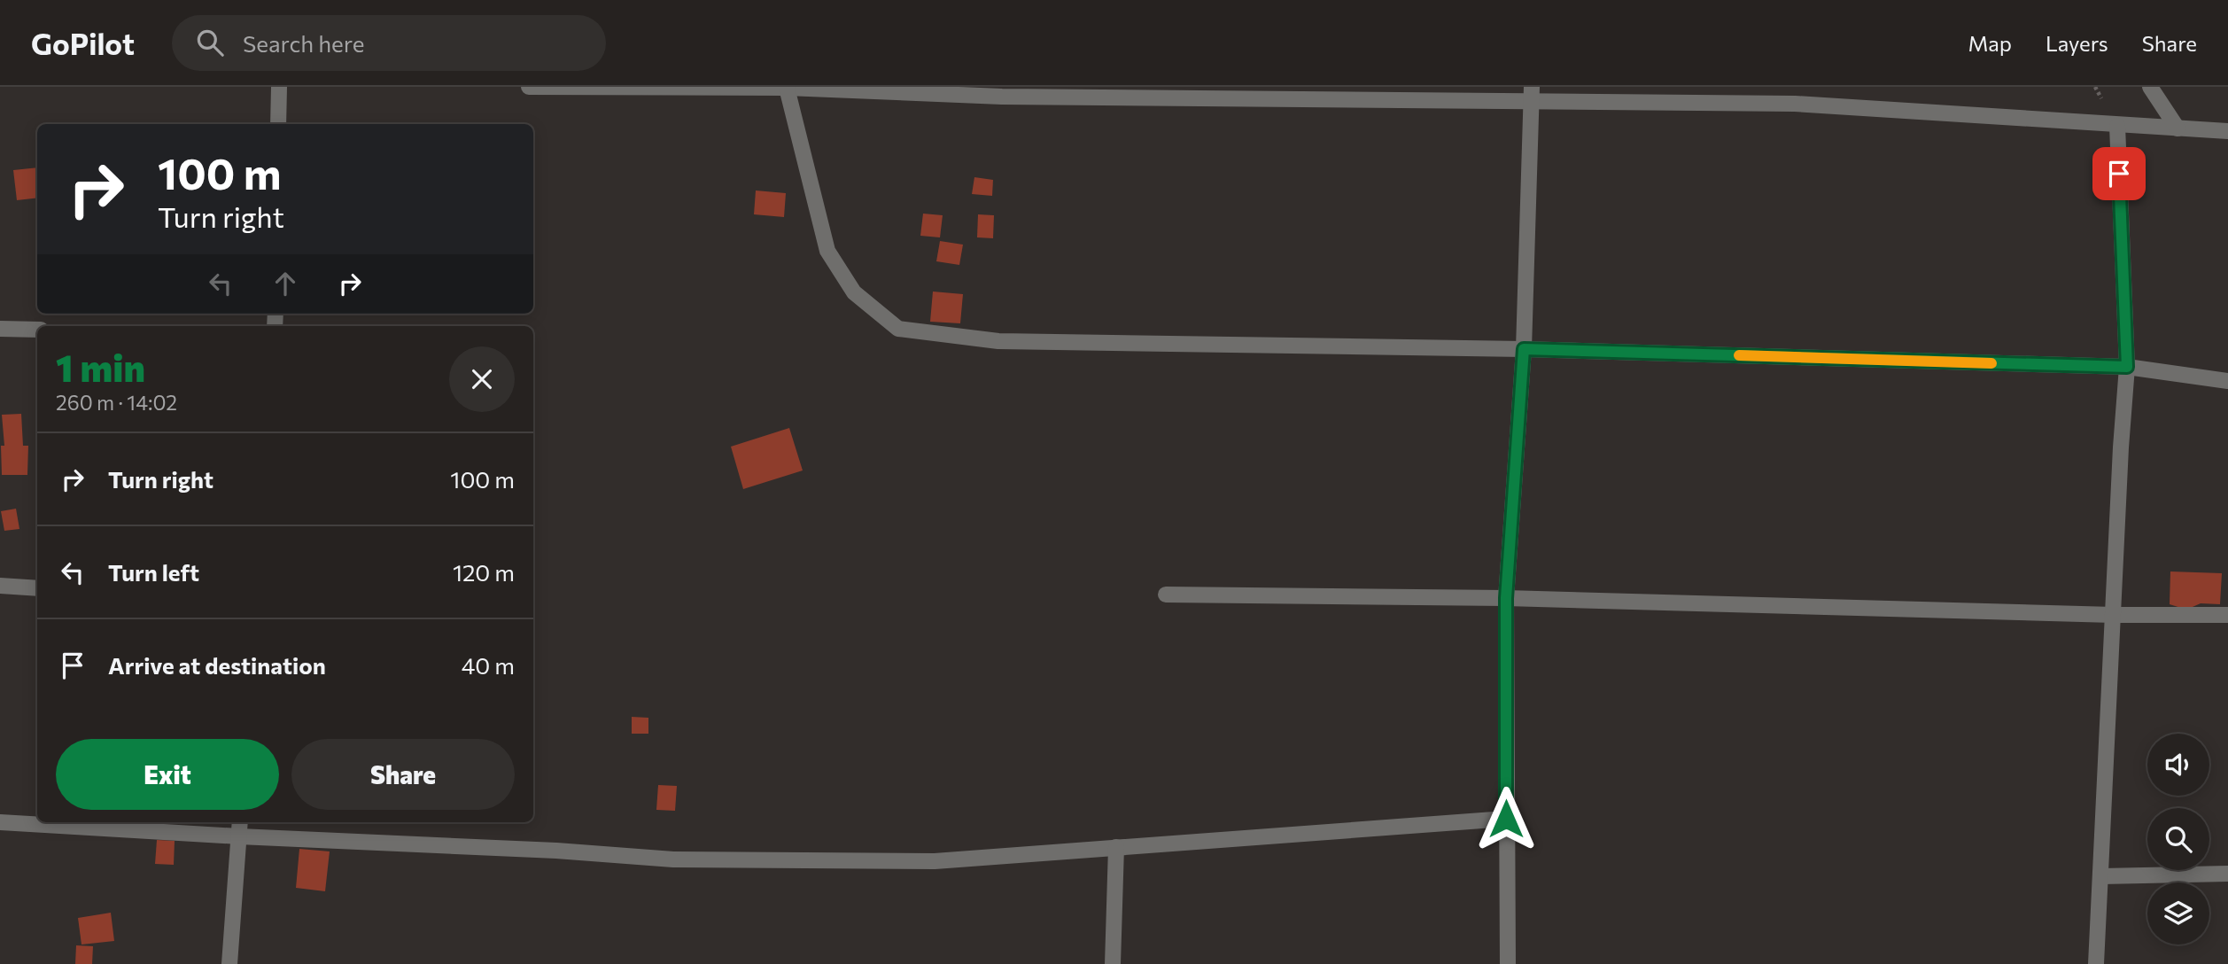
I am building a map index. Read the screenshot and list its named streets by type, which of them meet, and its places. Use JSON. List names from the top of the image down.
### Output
{
  "page": {
    "header": "GoPilot",
    "search": "Search here",
    "nav": ["Map", "Layers", "Share"],
    "turn": ["100 m", "Turn right"],
    "heading": ["1 min", "260 m · 14:02"],
    "list": [
      {
        "name": "Turn right",
        "value": "100 m"
      },
      {
        "name": "Turn left",
        "value": "120 m"
      },
      {
        "name": "Arrive at destination",
        "value": "40 m"
      }
    ],
    "buttons": ["Exit", "Share"]
  }
}
